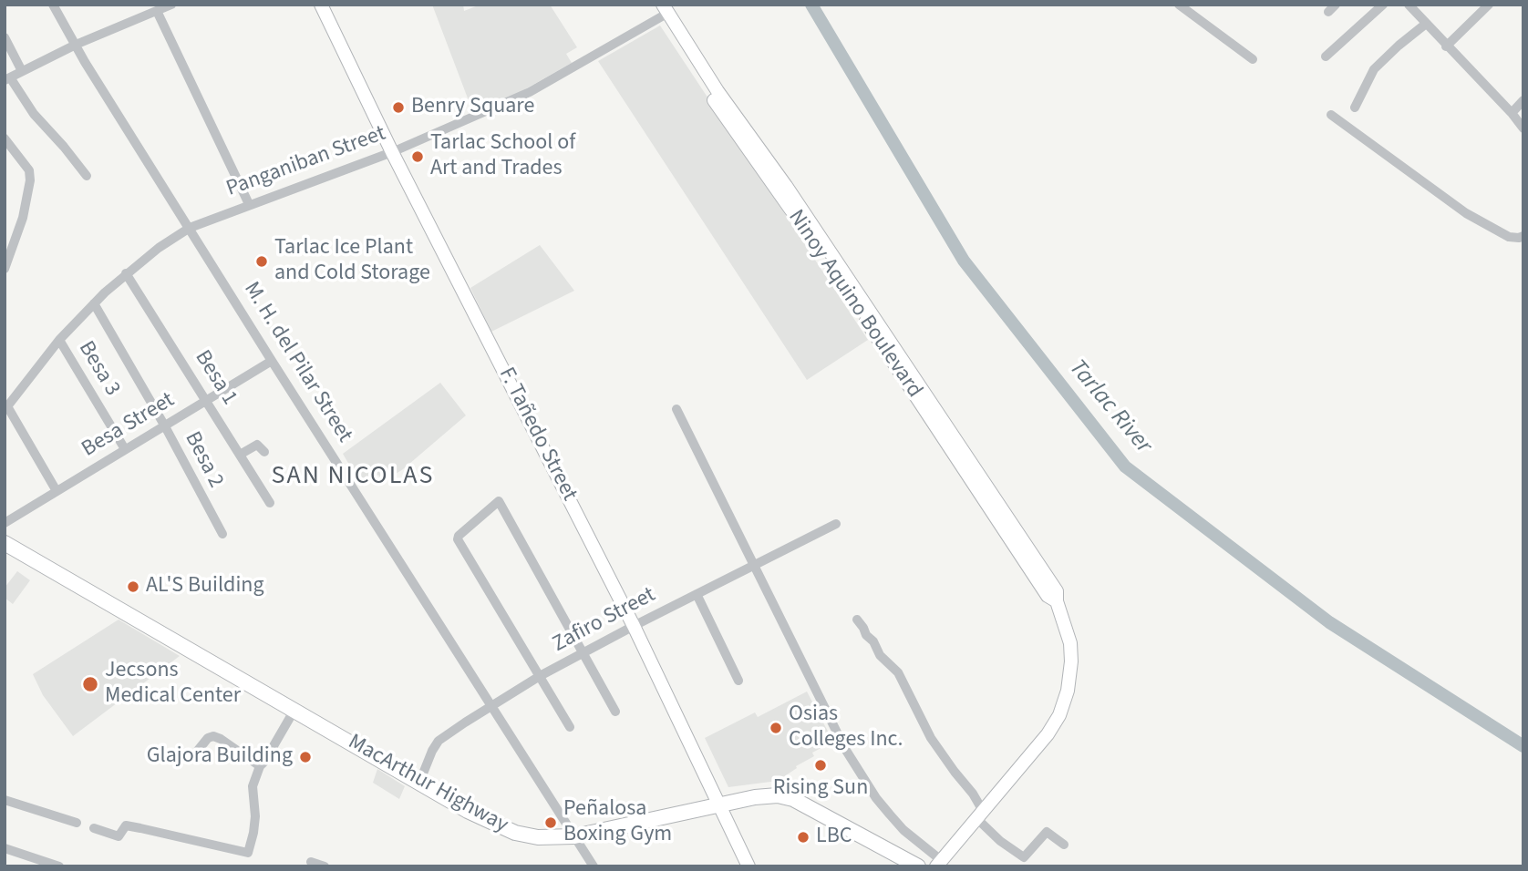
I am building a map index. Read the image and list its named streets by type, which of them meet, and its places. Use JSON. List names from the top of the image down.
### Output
{
  "streets": {
    "highway": ["MacArthur Highway"],
    "main road": ["Ninoy Aquino Boulevard", "F. Tañedo Street"],
    "street": [
      "Panganiban Street",
      "M. H. del Pilar Street",
      "Besa 3",
      "Besa 1",
      "Besa Street",
      "Besa 2",
      "Zafiro Street"
    ]
  },
  "crossings": [
    ["Panganiban Street", "Ninoy Aquino Boulevard"],
    ["Panganiban Street", "M. H. del Pilar Street"],
    ["Panganiban Street", "Besa 3"],
    ["Panganiban Street", "Besa 1"],
    ["Panganiban Street", "F. Tañedo Street"],
    ["Panganiban Street", "Besa 2"],
    ["M. H. del Pilar Street", "Besa Street"],
    ["M. H. del Pilar Street", "Zafiro Street"],
    ["M. H. del Pilar Street", "MacArthur Highway"],
    ["Besa 3", "Besa Street"],
    ["Besa 1", "Besa Street"],
    ["Besa Street", "Besa 2"],
    ["F. Tañedo Street", "Zafiro Street"],
    ["F. Tañedo Street", "MacArthur Highway"],
    ["Zafiro Street", "MacArthur Highway"]
  ],
  "districts": ["SAN NICOLAS"],
  "water": ["Tarlac River"],
  "places": [
    "Benry Square",
    "Tarlac School of Art and Trades",
    "Tarlac Ice Plant and Cold Storage",
    "AL'S Building",
    "Jecsons Medical Center",
    "Osias Colleges Inc.",
    "Glajora Building",
    "Rising Sun",
    "Peñalosa Boxing Gym",
    "LBC"
  ]
}
